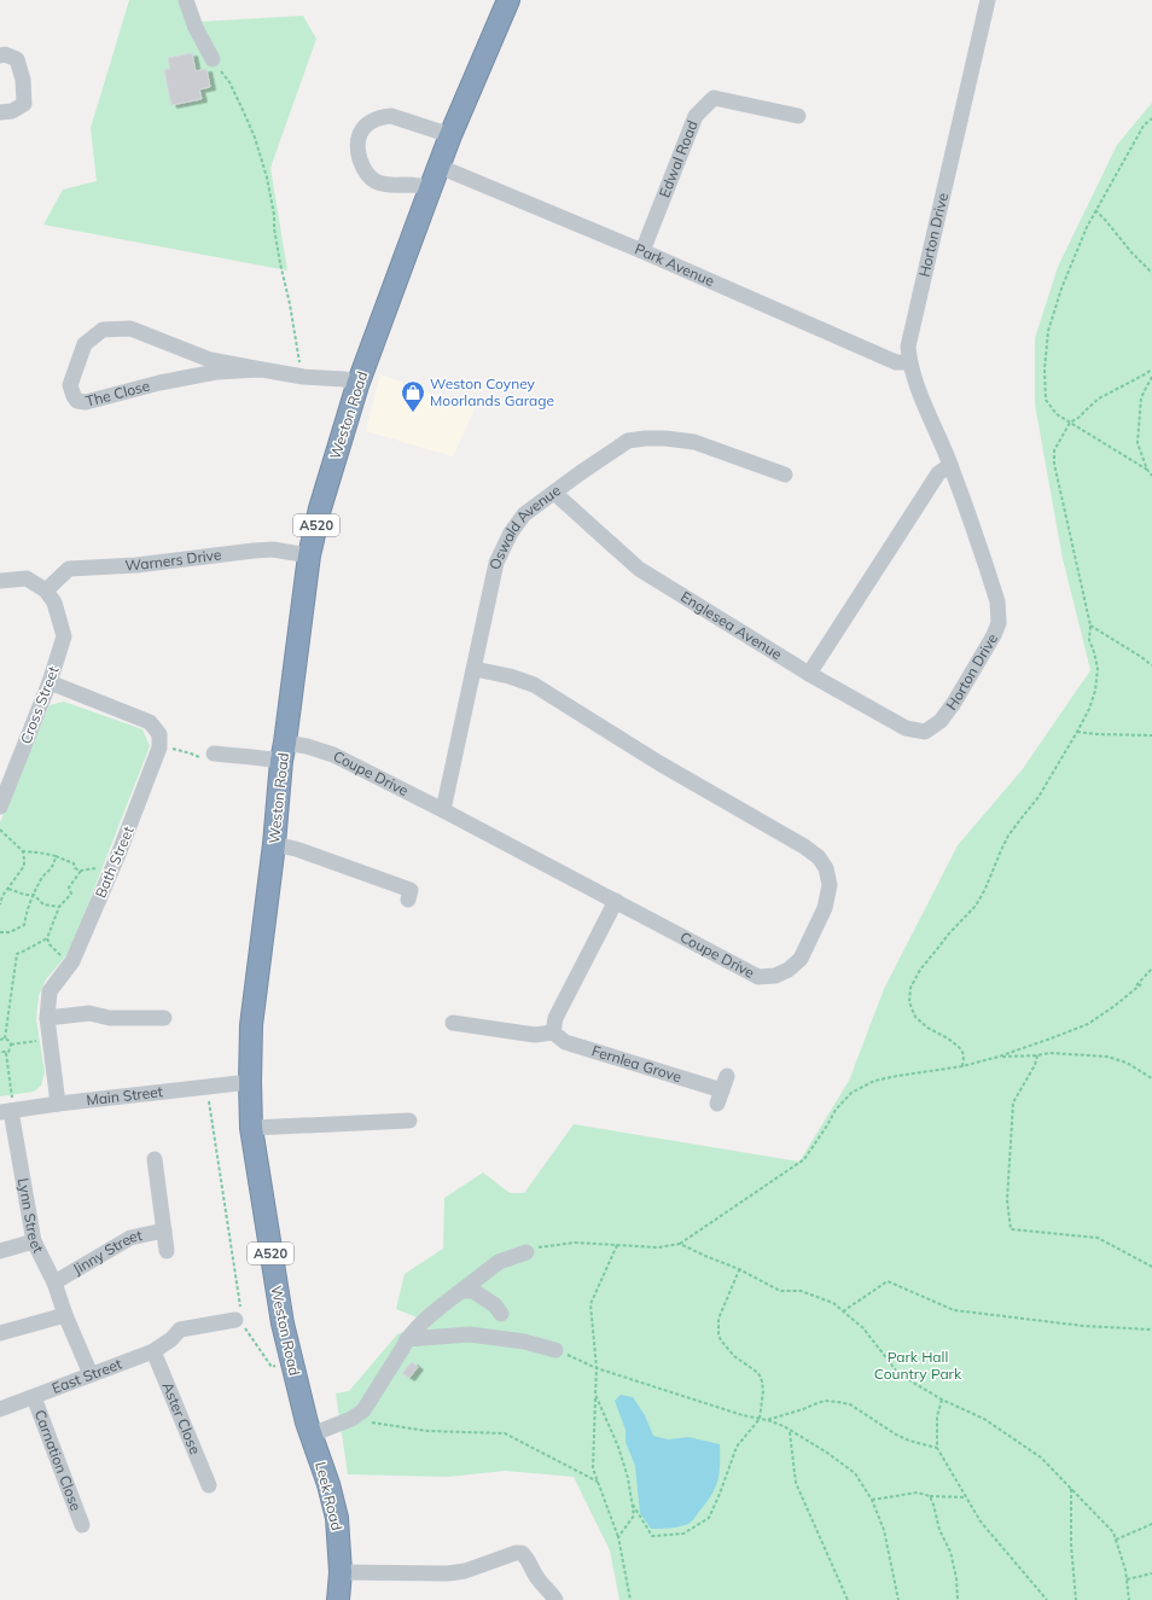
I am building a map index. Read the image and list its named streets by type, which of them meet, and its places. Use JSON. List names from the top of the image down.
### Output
{
  "streets": {
    "highway": ["Weston Road", "A520", "Leek Road"],
    "street": [
      "Edwal Road",
      "Horton Drive",
      "Park Avenue",
      "The Close",
      "Oswald Avenue",
      "Warners Drive",
      "Englesea Avenue",
      "Cross Street",
      "Coupe Drive",
      "Bath Street",
      "Fernlea Grove",
      "Main Street",
      "Lynn Street",
      "Jinny Street",
      "East Street",
      "Aster Close",
      "Carnation Close"
    ]
  },
  "crossings": [
    ["Edwal Road", "Park Avenue"],
    ["Horton Drive", "Park Avenue"],
    ["Horton Drive", "Englesea Avenue"],
    ["Park Avenue", "Weston Road"],
    ["The Close", "Weston Road"],
    ["Weston Road", "Warners Drive"],
    ["Weston Road", "Coupe Drive"],
    ["Weston Road", "Main Street"],
    ["Weston Road", "Leek Road"],
    ["Oswald Avenue", "Englesea Avenue"],
    ["Oswald Avenue", "Coupe Drive"],
    ["Warners Drive", "Cross Street"],
    ["Cross Street", "Bath Street"],
    ["Bath Street", "Main Street"],
    ["Main Street", "Lynn Street"],
    ["Lynn Street", "Jinny Street"],
    ["Lynn Street", "East Street"],
    ["East Street", "Aster Close"],
    ["East Street", "Carnation Close"]
  ],
  "parks": ["Park Hall Country Park"],
  "places": {
    "shop": ["Weston Coyney Moorlands Garage"]
  }
}
